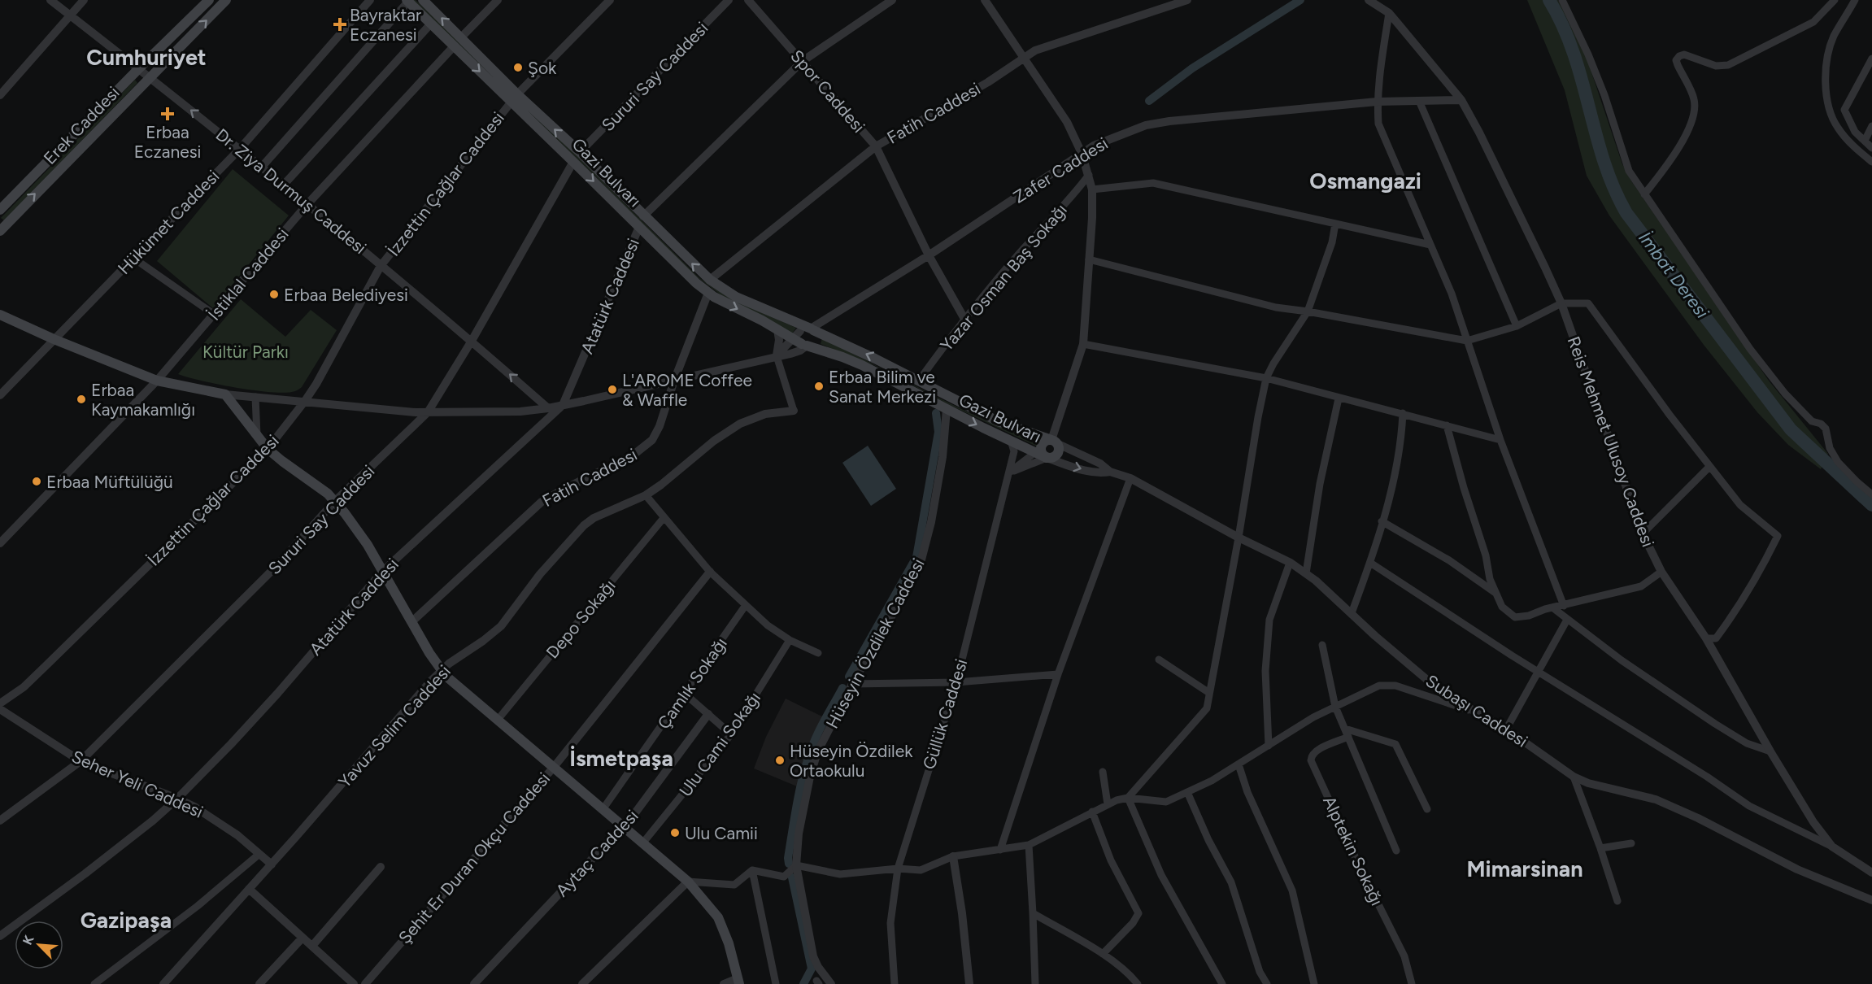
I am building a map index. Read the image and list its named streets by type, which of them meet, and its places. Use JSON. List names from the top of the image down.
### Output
{
  "streets": {
    "main road": ["Erek Caddesi", "Gazi Bulvarı"],
    "street": [
      "Sururi Say Caddesi",
      "Spor Caddesi",
      "Fatih Caddesi",
      "Zafer Caddesi",
      "İzzettin Çağlar Caddesi",
      "Dr. Ziya Durmuş Caddesi",
      "Hükümet Caddesi",
      "İstiklal Caddesi",
      "Yazar Osman Baş Sokağı",
      "Atatürk Caddesi",
      "Reis Mehmet Ulusoy Caddesi",
      "Depo Sokağı",
      "Hüseyin Özdilek Caddesi",
      "Çamlık Sokağı",
      "Subaşı Caddesi",
      "Güllük Caddesi",
      "Yavuz Selim Caddesi",
      "Ulu Cami Sokağı",
      "Seher Yeli Caddesi",
      "Alptekin Sokağı",
      "Aytaç Caddesi",
      "Şehit Er Duran Okçu Caddesi"
    ]
  },
  "crossings": [
    ["Sururi Say Caddesi", "Gazi Bulvarı"],
    ["Sururi Say Caddesi", "Dr. Ziya Durmuş Caddesi"],
    ["Sururi Say Caddesi", "Seher Yeli Caddesi"],
    ["Spor Caddesi", "Fatih Caddesi"],
    ["Spor Caddesi", "Zafer Caddesi"],
    ["Spor Caddesi", "Yazar Osman Baş Sokağı"],
    ["Spor Caddesi", "Atatürk Caddesi"],
    ["Fatih Caddesi", "Gazi Bulvarı"],
    ["Erek Caddesi", "Dr. Ziya Durmuş Caddesi"],
    ["Zafer Caddesi", "Gazi Bulvarı"],
    ["Zafer Caddesi", "Reis Mehmet Ulusoy Caddesi"],
    ["Gazi Bulvarı", "İzzettin Çağlar Caddesi"],
    ["Gazi Bulvarı", "İstiklal Caddesi"],
    ["Gazi Bulvarı", "Yazar Osman Baş Sokağı"],
    ["Gazi Bulvarı", "Atatürk Caddesi"],
    ["Gazi Bulvarı", "Hüseyin Özdilek Caddesi"],
    ["Gazi Bulvarı", "Subaşı Caddesi"],
    ["Gazi Bulvarı", "Güllük Caddesi"],
    ["İzzettin Çağlar Caddesi", "Dr. Ziya Durmuş Caddesi"],
    ["Dr. Ziya Durmuş Caddesi", "Hükümet Caddesi"],
    ["Dr. Ziya Durmuş Caddesi", "İstiklal Caddesi"],
    ["Atatürk Caddesi", "Seher Yeli Caddesi"],
    ["Yavuz Selim Caddesi", "Seher Yeli Caddesi"]
  ],
  "districts": [
    "Cumhuriyet",
    "Osmangazi",
    "İsmetpaşa",
    "Mimarsinan",
    "Gazipaşa"
  ],
  "water": ["İmbat Deresi"],
  "parks": ["Kültür Parkı"],
  "places": {
    "health": ["Bayraktar Eczanesi", "Erbaa Eczanesi"],
    "other": [
      "Şok",
      "Erbaa Belediyesi",
      "Erbaa Bilim ve Sanat Merkezi",
      "L'AROME Coffee & Waffle",
      "Erbaa Kaymakamlığı",
      "Erbaa Müftülüğü",
      "Hüseyin Özdilek Ortaokulu",
      "Ulu Camii"
    ]
  },
  "north": "top left"
}
